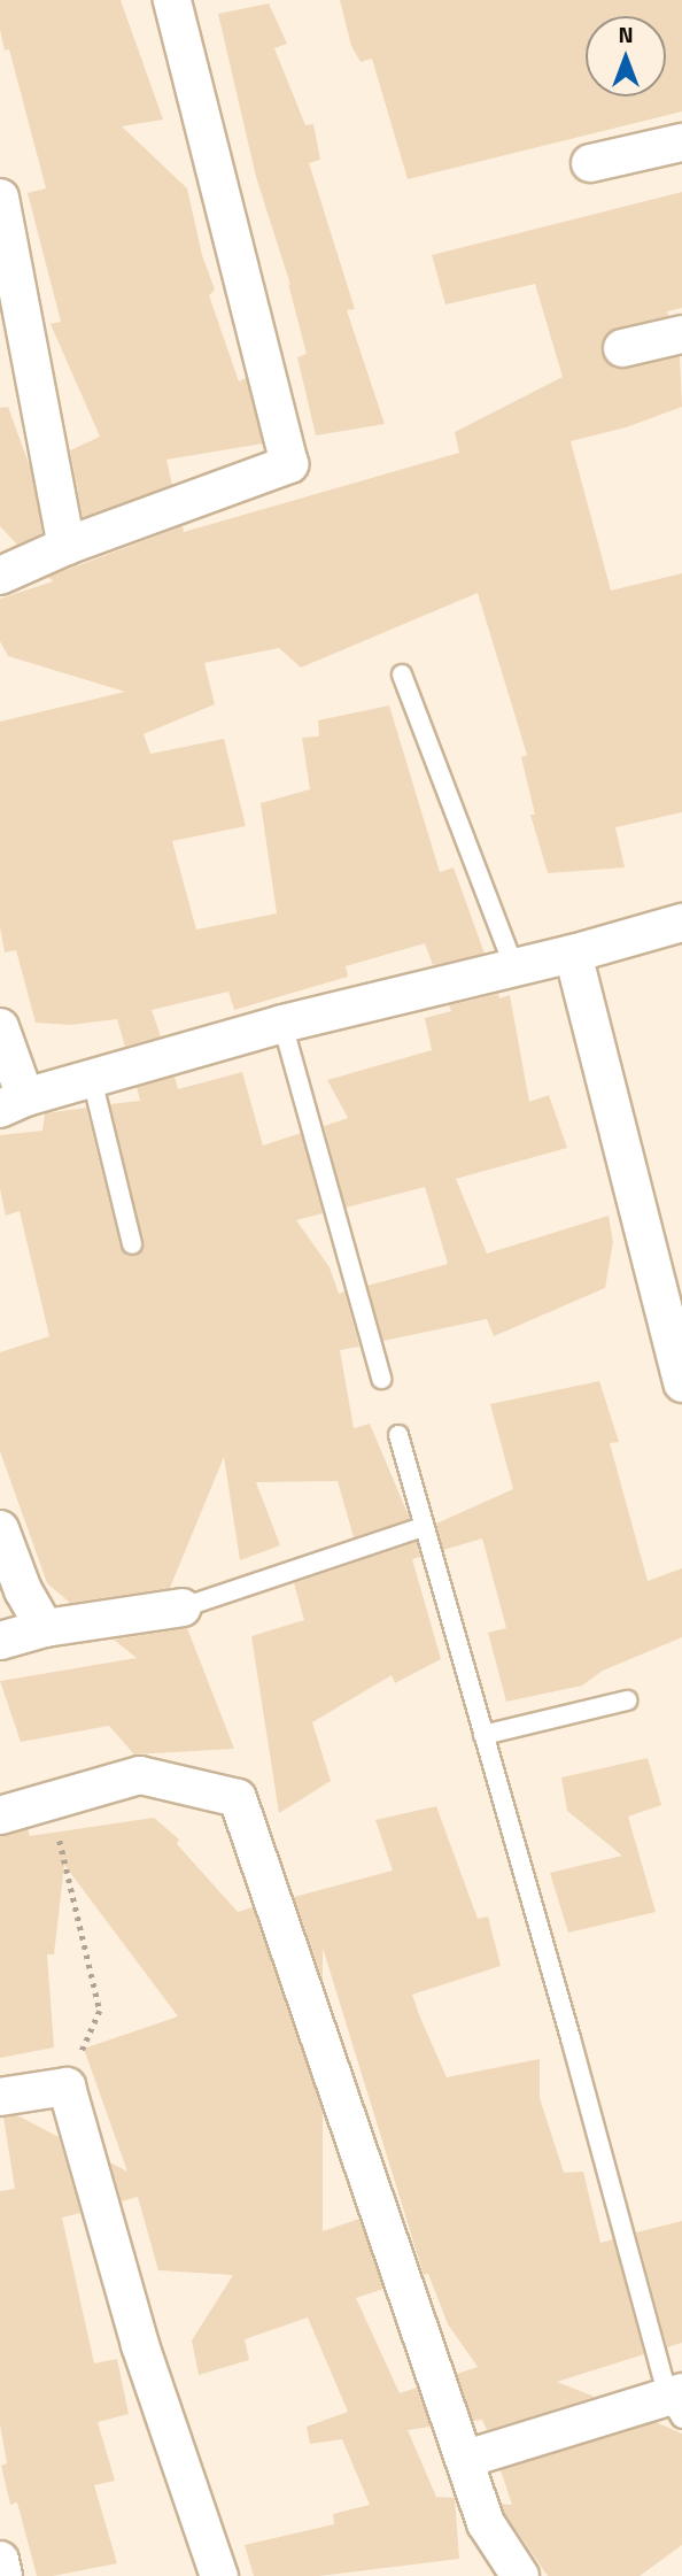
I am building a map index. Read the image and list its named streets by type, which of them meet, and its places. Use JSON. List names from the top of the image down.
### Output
{
  "north": "top"
}
